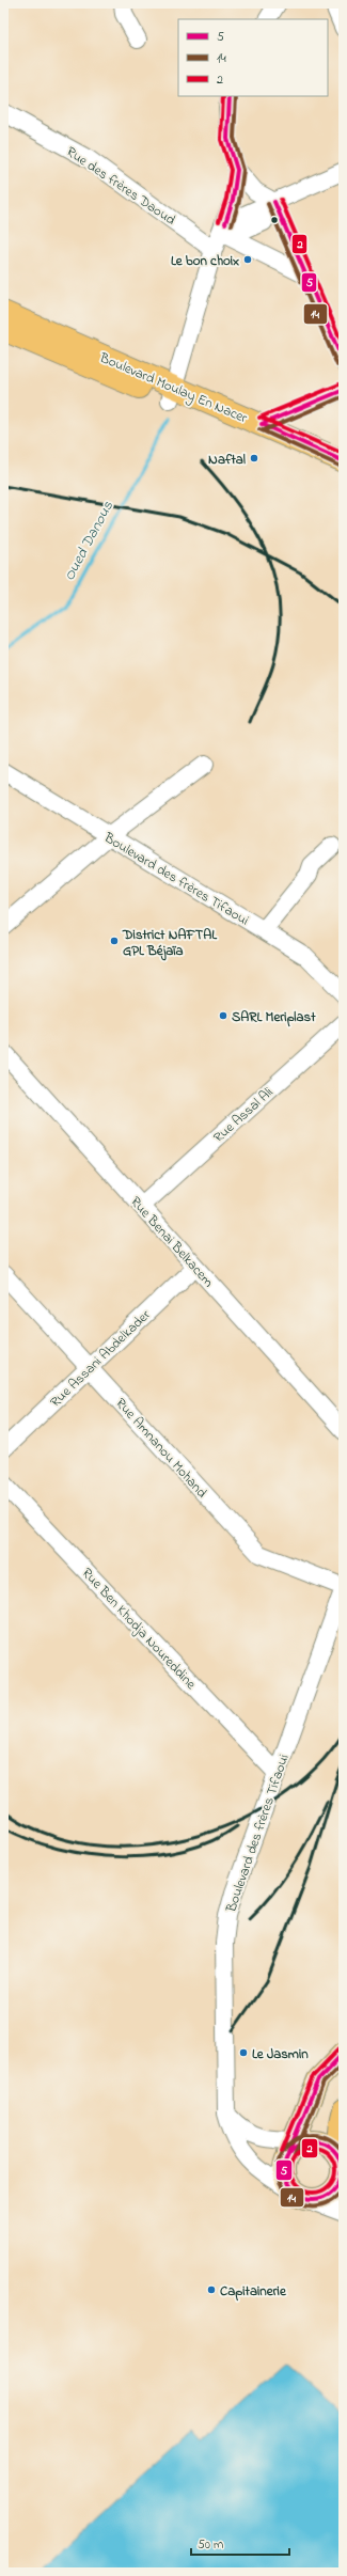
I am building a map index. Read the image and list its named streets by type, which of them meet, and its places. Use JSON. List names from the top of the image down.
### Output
{
  "streets": {
    "main road": ["Boulevard Moulay En Nacer"],
    "street": [
      "Rue des frères Daoud",
      "Boulevard des frères Tifaoui",
      "Rue Assal Ali",
      "Rue Benai Belkacem",
      "Rue Assani Abdelkader",
      "Rue Amnanou Mohand",
      "Rue Ben Khodja Noureddine"
    ]
  },
  "crossings": [
    ["Boulevard des frères Tifaoui", "Rue Amnanou Mohand"],
    ["Boulevard des frères Tifaoui", "Rue Ben Khodja Noureddine"],
    ["Rue Assal Ali", "Rue Benai Belkacem"],
    ["Rue Benai Belkacem", "Rue Assani Abdelkader"],
    ["Rue Assani Abdelkader", "Rue Amnanou Mohand"]
  ],
  "water": ["Oued Danous"],
  "places": [
    "Le bon choix",
    "Naftal",
    "District NAFTAL GPL Béjaïa",
    "SARL Meriplast",
    "Le Jasmin",
    "Capitainerie"
  ],
  "lines": ["transit line 5", "transit line 14", "transit line 2"],
  "legend": ["5", "14", "2"],
  "scale_bar": "50 m"
}
